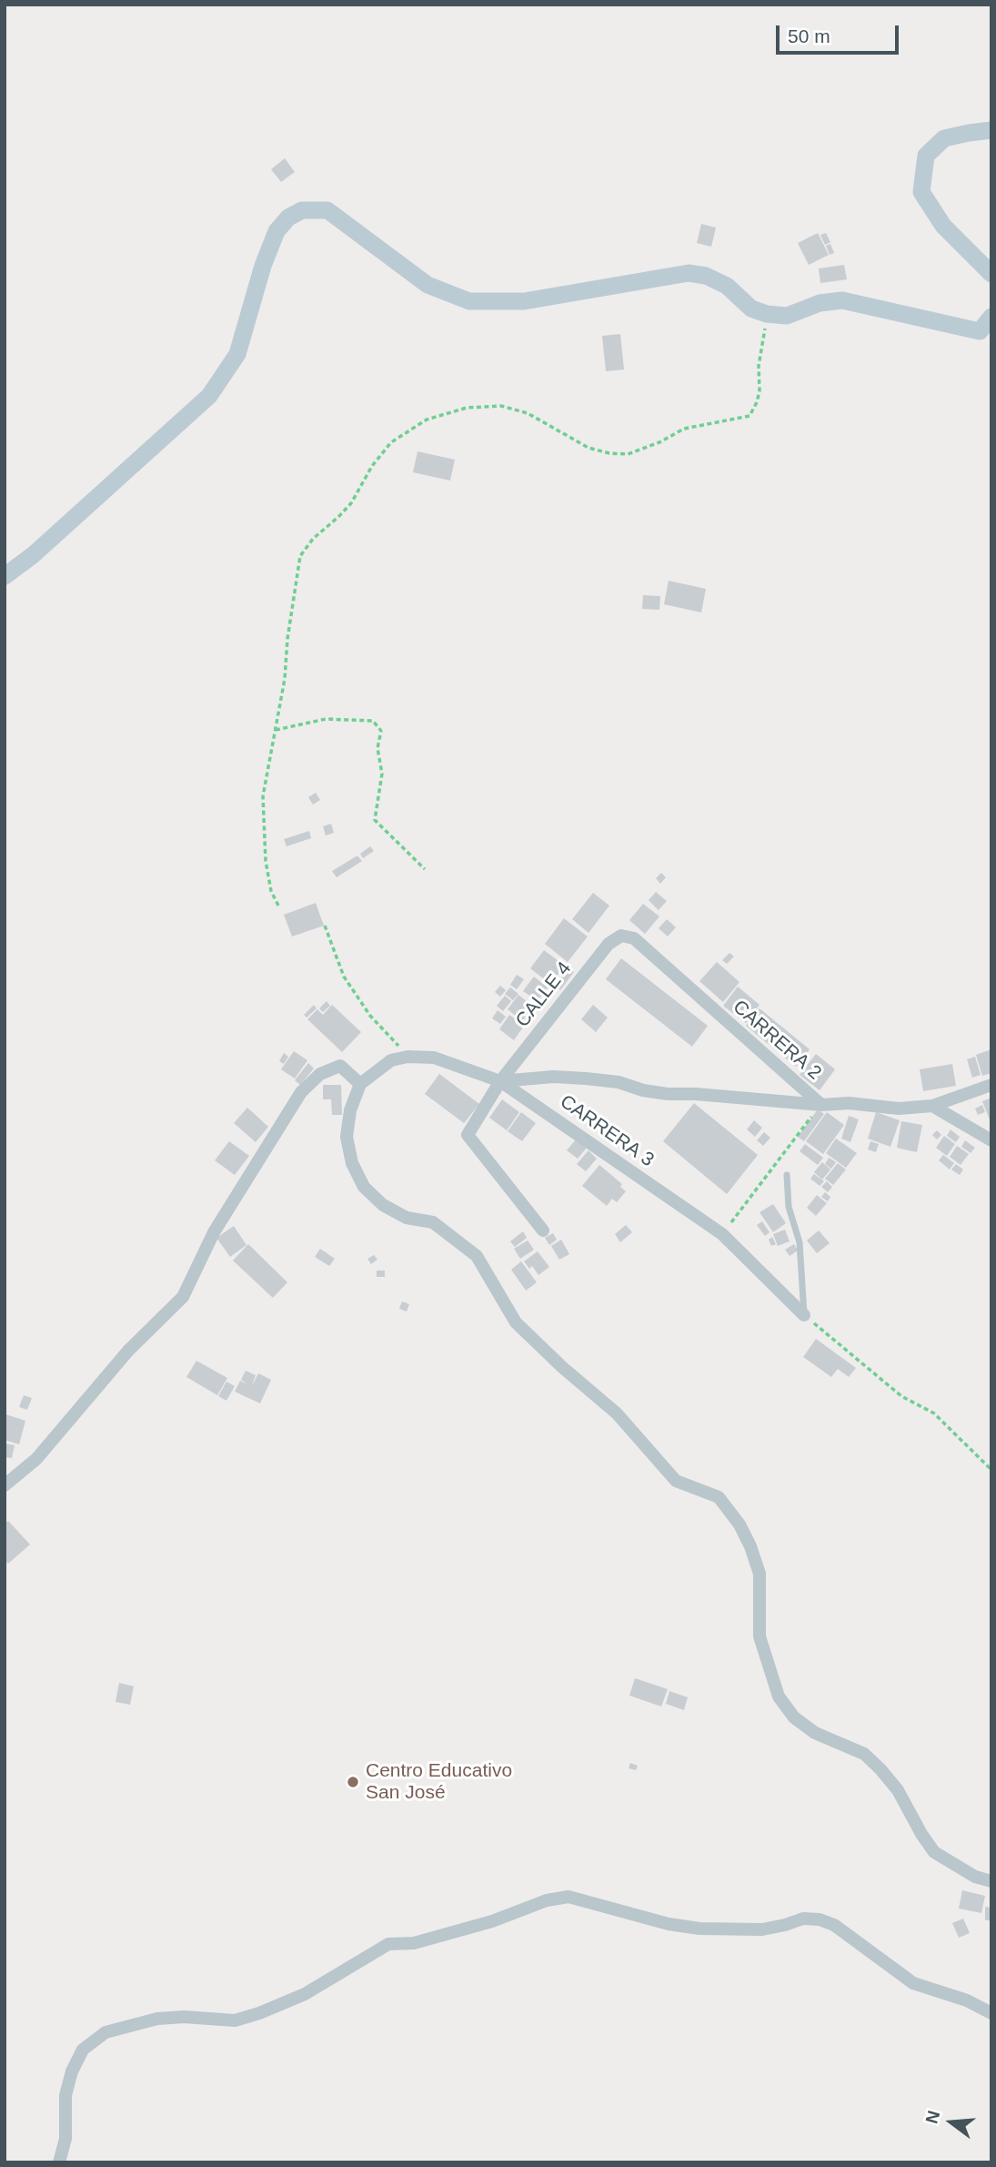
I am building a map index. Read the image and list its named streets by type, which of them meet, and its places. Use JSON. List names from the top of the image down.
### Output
{
  "streets": {
    "street": ["CALLE 4", "CARRERA 2", "CARRERA 3"]
  },
  "crossings": [
    ["CALLE 4", "CARRERA 2"],
    ["CALLE 4", "CARRERA 3"]
  ],
  "places": ["Centro Educativo San José"],
  "scale_bar": "50 m",
  "north": "left"
}
